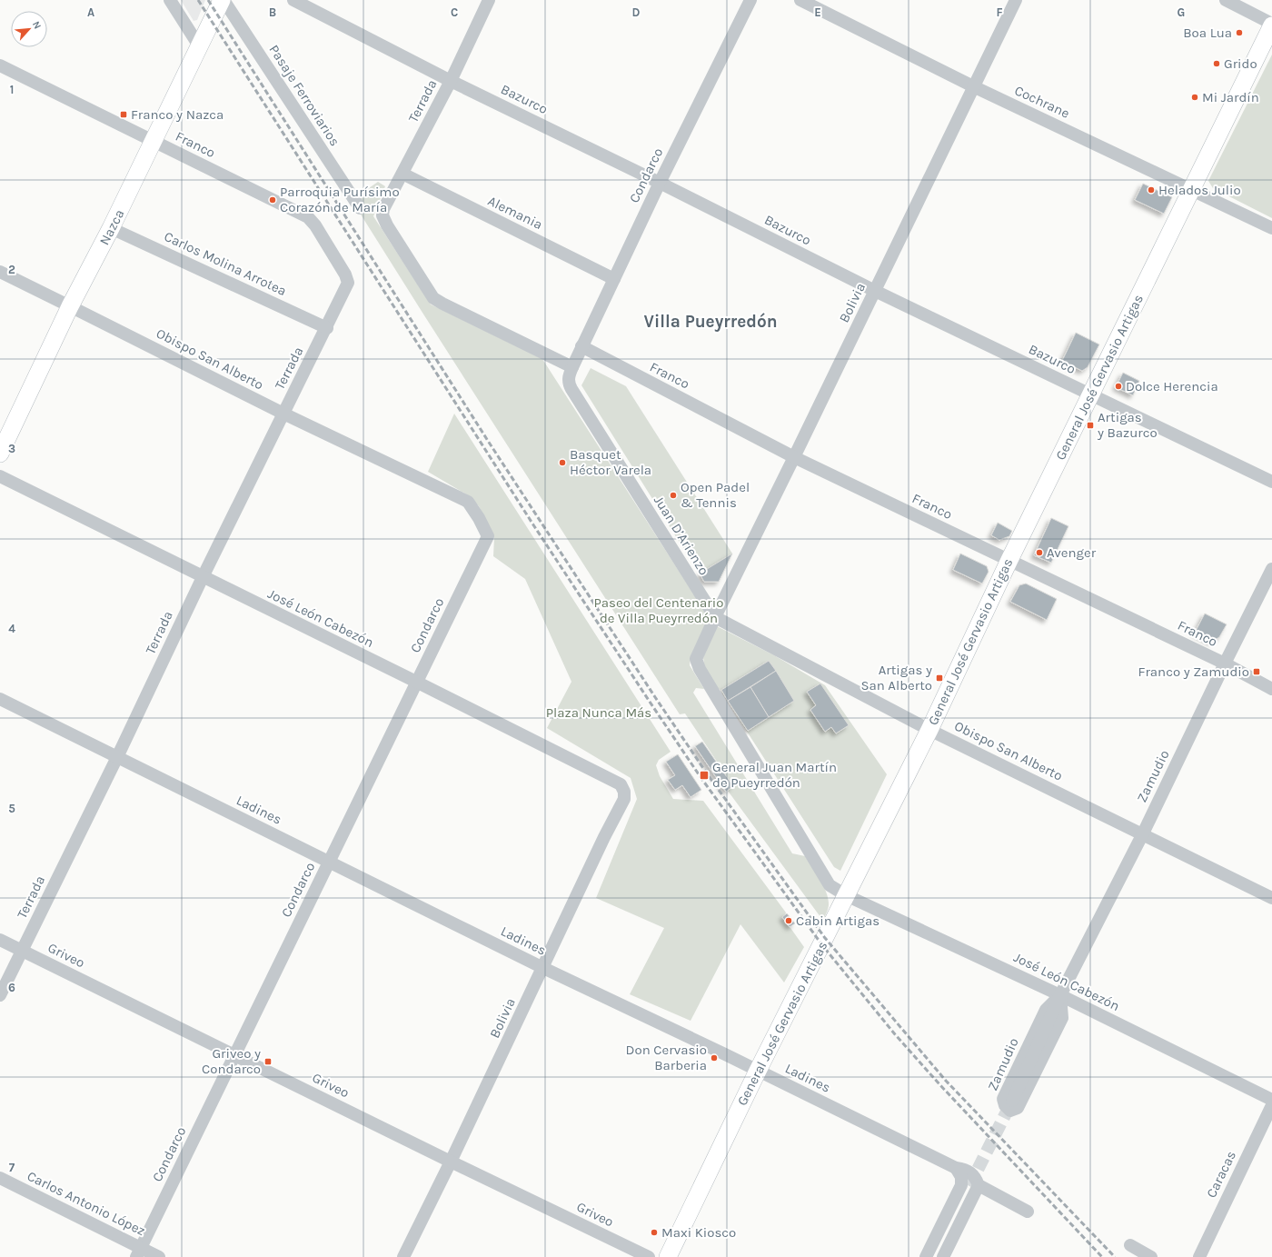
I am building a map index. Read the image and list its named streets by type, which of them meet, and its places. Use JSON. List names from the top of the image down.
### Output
{
  "streets": {
    "street": [
      "Pasaje Ferroviarios",
      "Bazurco",
      "Terrada",
      "Cochrane",
      "Franco",
      "Condarco",
      "Alemania",
      "Nazca",
      "Carlos Molina Arrotea",
      "Bolivia",
      "Obispo San Alberto",
      "General José Gervasio Artigas",
      "Juan D’Arienzo",
      "José León Cabezón",
      "Zamudio",
      "Ladines",
      "Griveo",
      "Caracas",
      "Carlos Antonio López"
    ]
  },
  "crossings": [
    ["Pasaje Ferroviarios", "Nazca"],
    ["Bazurco", "Terrada"],
    ["Bazurco", "Condarco"],
    ["Bazurco", "Bolivia"],
    ["Bazurco", "General José Gervasio Artigas"],
    ["Terrada", "Franco"],
    ["Terrada", "Condarco"],
    ["Terrada", "Alemania"],
    ["Terrada", "Carlos Molina Arrotea"],
    ["Terrada", "Obispo San Alberto"],
    ["Terrada", "Juan D’Arienzo"],
    ["Terrada", "José León Cabezón"],
    ["Terrada", "Ladines"],
    ["Terrada", "Griveo"],
    ["Cochrane", "Bolivia"],
    ["Cochrane", "General José Gervasio Artigas"],
    ["Franco", "Condarco"],
    ["Franco", "Nazca"],
    ["Franco", "Bolivia"],
    ["Franco", "General José Gervasio Artigas"],
    ["Franco", "Zamudio"],
    ["Condarco", "Alemania"],
    ["Condarco", "Obispo San Alberto"],
    ["Condarco", "Juan D’Arienzo"],
    ["Condarco", "José León Cabezón"],
    ["Condarco", "Ladines"],
    ["Condarco", "Griveo"],
    ["Condarco", "Carlos Antonio López"],
    ["Nazca", "Carlos Molina Arrotea"],
    ["Nazca", "Obispo San Alberto"],
    ["Bolivia", "Obispo San Alberto"],
    ["Bolivia", "Juan D’Arienzo"],
    ["Bolivia", "José León Cabezón"],
    ["Bolivia", "Ladines"],
    ["Bolivia", "Griveo"],
    ["Obispo San Alberto", "General José Gervasio Artigas"],
    ["Obispo San Alberto", "Juan D’Arienzo"],
    ["Obispo San Alberto", "Zamudio"],
    ["General José Gervasio Artigas", "José León Cabezón"],
    ["General José Gervasio Artigas", "Ladines"],
    ["José León Cabezón", "Zamudio"]
  ],
  "districts": ["Villa Pueyrredón"],
  "parks": ["Paseo del Centenario de Villa Pueyrredón", "Plaza Nunca Más"],
  "places": {
    "other": [
      "Boa Lua",
      "Grido",
      "Mi Jardín",
      "Helados Julio",
      "Parroquia Purísimo Corazón de María",
      "Dolce Herencia",
      "Basquet Héctor Varela",
      "Open Padel & Tennis",
      "Avenger",
      "Cabin Artigas",
      "Don Cervasio Barberia",
      "Maxi Kiosco"
    ],
    "transit": [
      "Franco y Nazca",
      "Artigas y Bazurco",
      "Franco y Zamudio",
      "Artigas y San Alberto",
      "General Juan Martín de Pueyrredón",
      "Griveo y Condarco"
    ]
  },
  "north": "top right",
  "grid": {
    "columns": [
      "A",
      "B",
      "C",
      "D",
      "E",
      "F",
      "G"
    ],
    "rows": [
      "1",
      "2",
      "3",
      "4",
      "5",
      "6",
      "7"
    ]
  }
}
